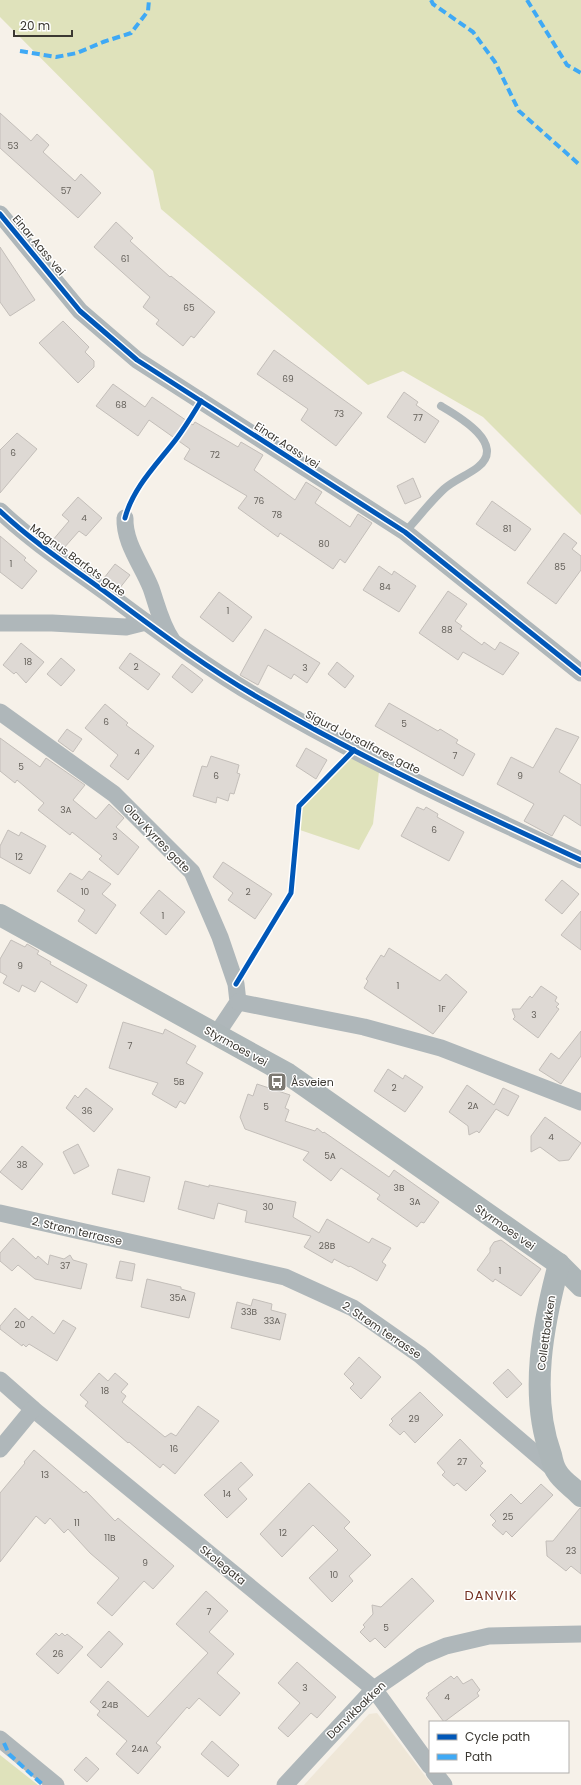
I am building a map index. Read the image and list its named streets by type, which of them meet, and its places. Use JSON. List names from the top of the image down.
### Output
{
  "streets": {
    "main road": ["Styrmoes vei", "2. Strøm terrasse", "Collettbakken"],
    "street": [
      "Einar Aass vei",
      "Magnus Barfots gate",
      "Sigurd Jorsalfares gate",
      "Olav Kyrres gate",
      "Skolegata",
      "Danvikbakken"
    ]
  },
  "crossings": [
    ["Magnus Barfots gate", "Sigurd Jorsalfares gate"],
    ["Styrmoes vei", "Collettbakken"],
    ["2. Strøm terrasse", "Collettbakken"],
    ["Skolegata", "Danvikbakken"]
  ],
  "districts": ["DANVIK"],
  "places": {
    "bus stop": ["Åsveien"]
  },
  "house_numbers": [
    "53",
    "57",
    "61",
    "65",
    "69",
    "68",
    "73",
    "77",
    "6",
    "72",
    "76",
    "78",
    "4",
    "81",
    "80",
    "1",
    "85",
    "84",
    "1",
    "88",
    "18",
    "2",
    "3",
    "6",
    "5",
    "4",
    "7",
    "5",
    "6",
    "9",
    "3A",
    "6",
    "3",
    "12",
    "10",
    "2",
    "1",
    "9",
    "1",
    "1F",
    "3",
    "7",
    "5B",
    "2",
    "2A",
    "5",
    "36",
    "4",
    "5A",
    "38",
    "3B",
    "3A",
    "30",
    "28B",
    "37",
    "1",
    "35A",
    "33B",
    "33A",
    "20",
    "18",
    "29",
    "16",
    "27",
    "13",
    "14",
    "25",
    "11",
    "12",
    "11B",
    "23",
    "9",
    "10",
    "7",
    "5",
    "26",
    "3",
    "4",
    "24B",
    "24A"
  ],
  "legend": ["Cycle path", "Path"],
  "scale_bar": "20 m"
}
